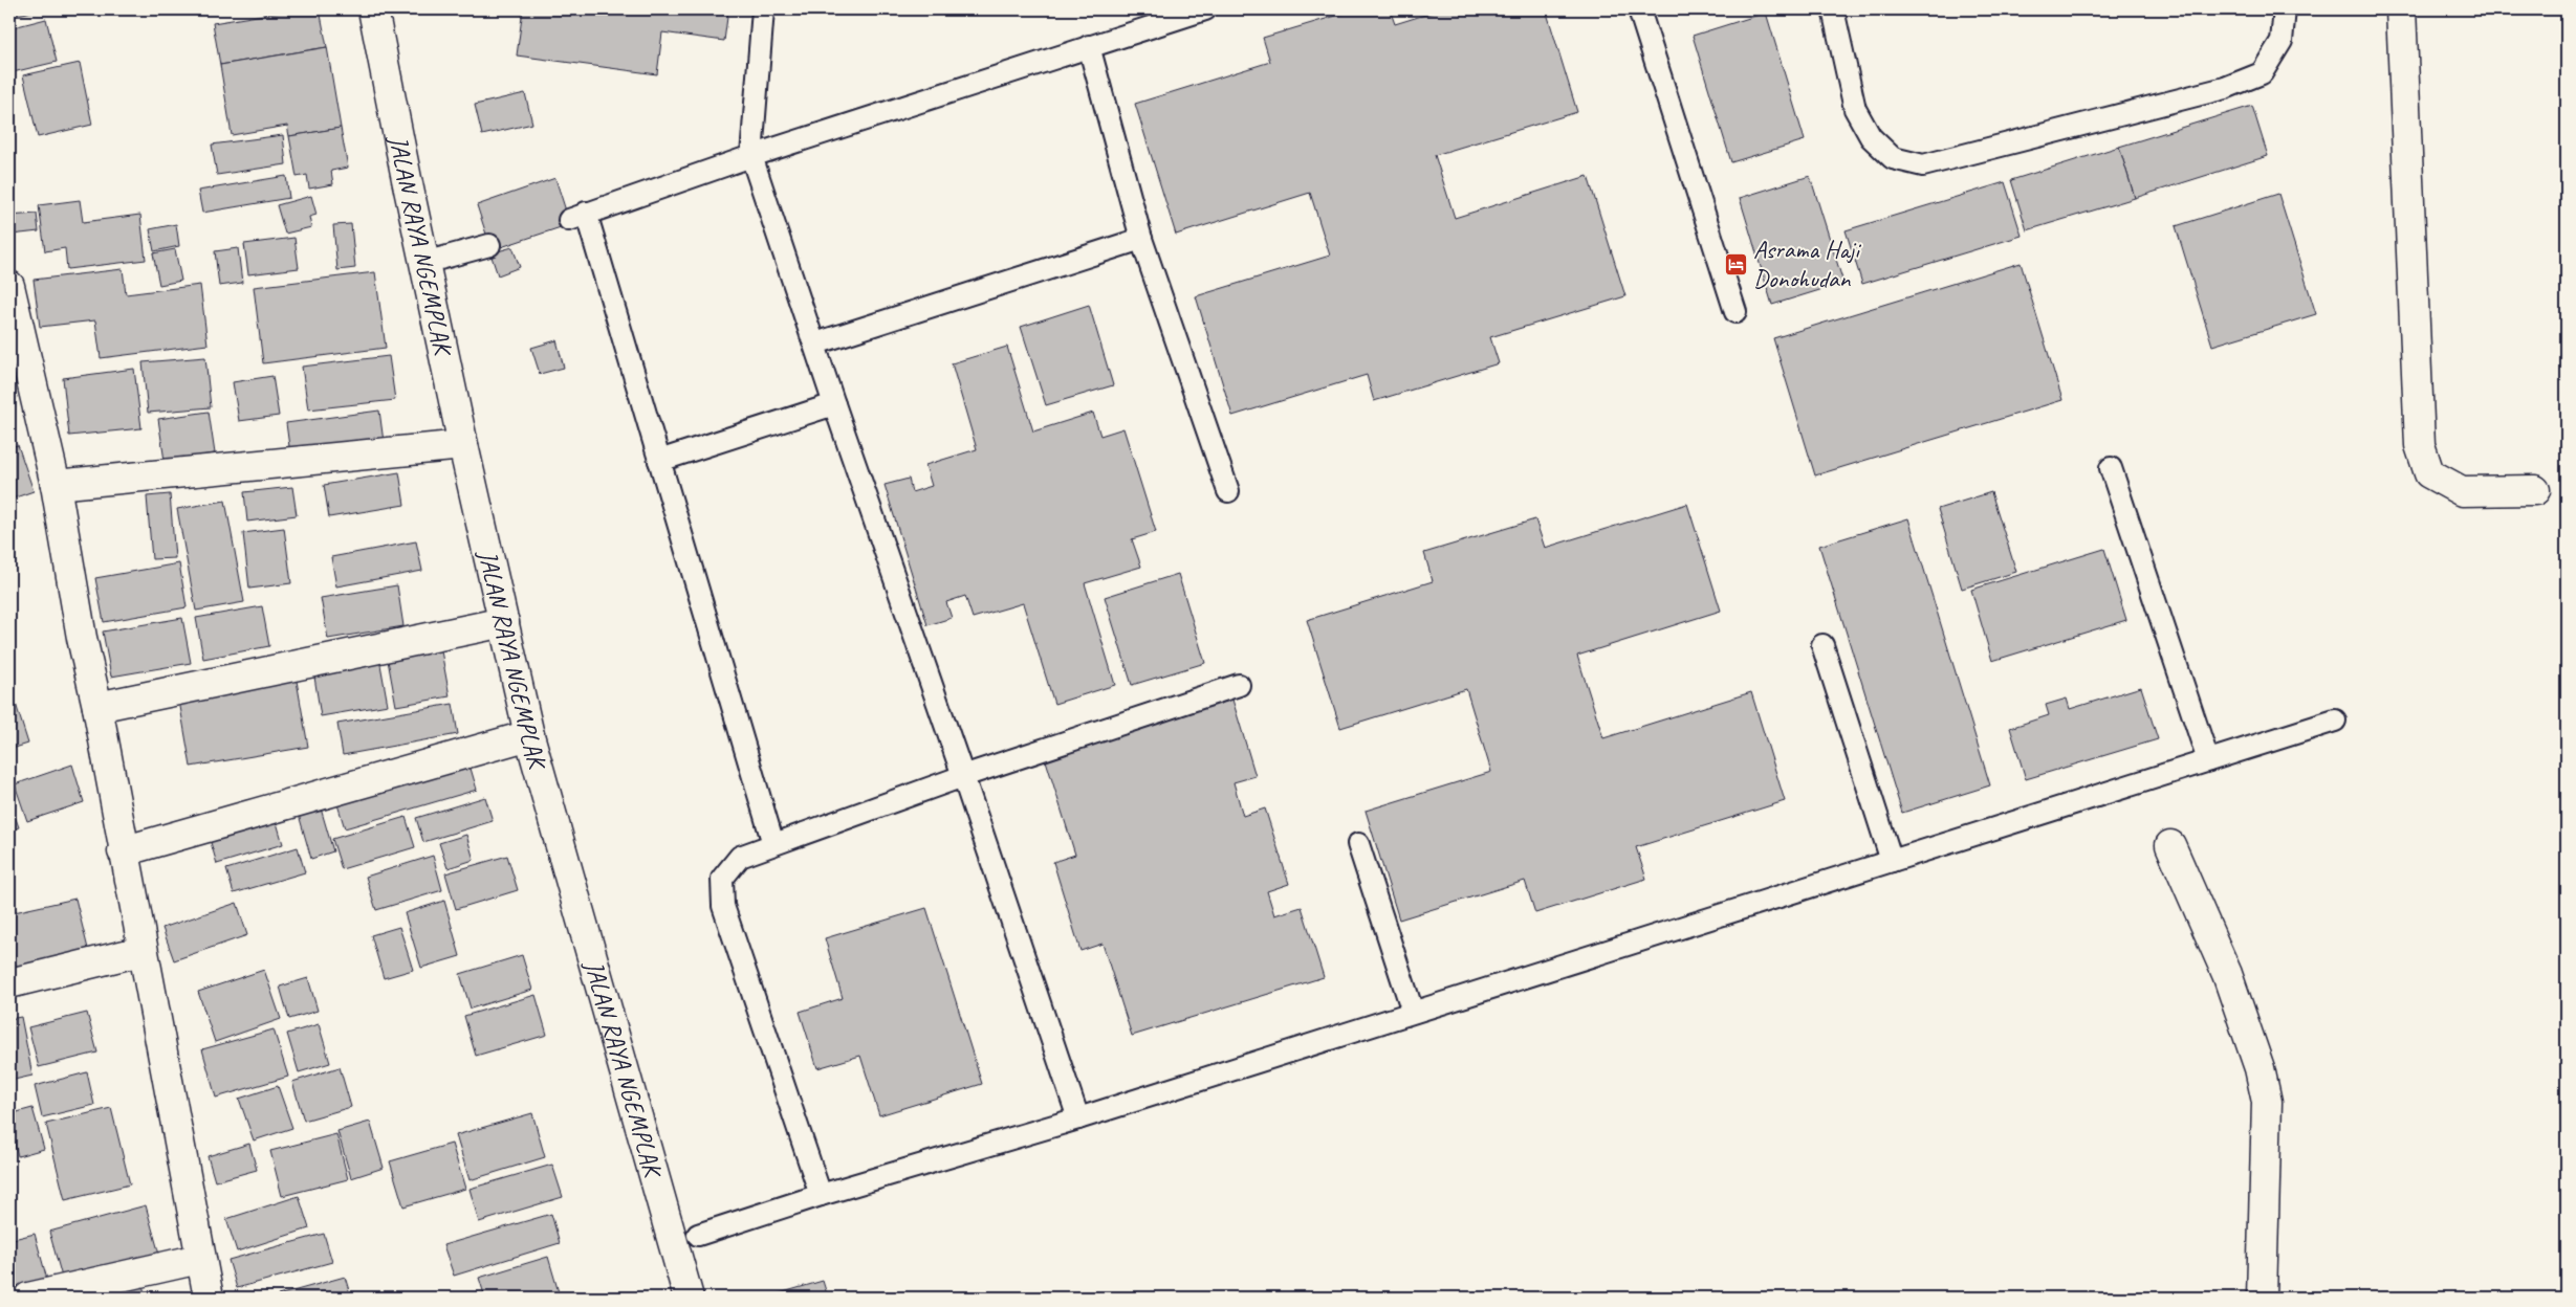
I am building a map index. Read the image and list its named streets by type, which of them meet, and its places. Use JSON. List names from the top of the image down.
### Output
{
  "streets": {
    "street": ["JALAN RAYA NGEMPLAK"]
  },
  "places": {
    "hotel": ["Asrama Haji Donohudan"]
  }
}
